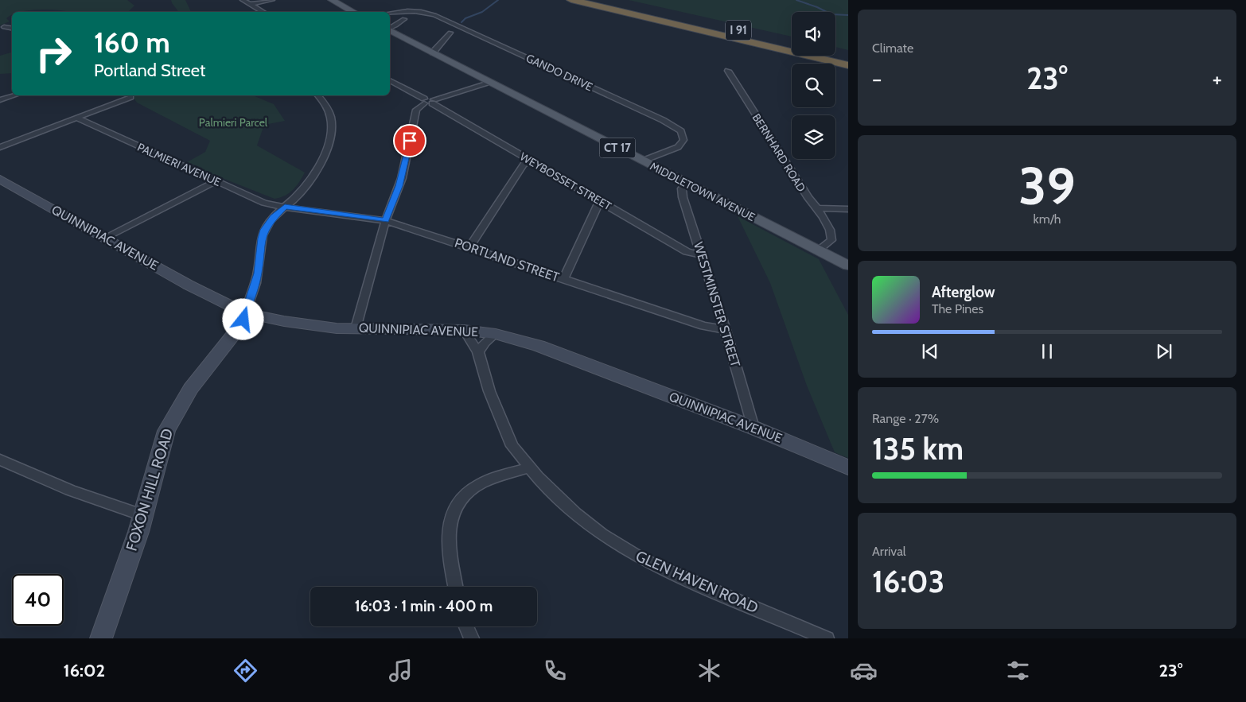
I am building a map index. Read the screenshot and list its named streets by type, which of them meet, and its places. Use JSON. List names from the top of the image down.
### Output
{
  "streets": {
    "highway": ["I 91"],
    "main road": [
      "CT 17",
      "MIDDLETOWN AVENUE",
      "QUINNIPIAC AVENUE",
      "FOXON HILL ROAD"
    ],
    "street": [
      "GANDO DRIVE",
      "BERNHARD ROAD",
      "PALMIERI AVENUE",
      "WEYBOSSET STREET",
      "PORTLAND STREET",
      "WESTMINSTER STREET",
      "GLEN HAVEN ROAD"
    ]
  },
  "crossings": [
    ["GANDO DRIVE", "MIDDLETOWN AVENUE"],
    ["BERNHARD ROAD", "MIDDLETOWN AVENUE"],
    ["PALMIERI AVENUE", "PORTLAND STREET"],
    ["WEYBOSSET STREET", "WESTMINSTER STREET"],
    ["MIDDLETOWN AVENUE", "WESTMINSTER STREET"],
    ["QUINNIPIAC AVENUE", "WESTMINSTER STREET"],
    ["QUINNIPIAC AVENUE", "FOXON HILL ROAD"],
    ["QUINNIPIAC AVENUE", "GLEN HAVEN ROAD"],
    ["PORTLAND STREET", "WESTMINSTER STREET"]
  ],
  "parks": ["Palmieri Parcel"],
  "page": {
    "tile": [
      "Climate",
      ["39", "km/h"],
      ["Range · 27%", "135 km"],
      ["Arrival", "16:03"]
    ],
    "turn": ["160 m", "Portland Street"],
    "heat": ["−", "23°", "+"],
    "song": ["Afterglow", "The Pines"],
    "limit": "40",
    "trip": "16:03 · 1 min · 400 m",
    "tabs": ["16:02", "23°"]
  }
}
